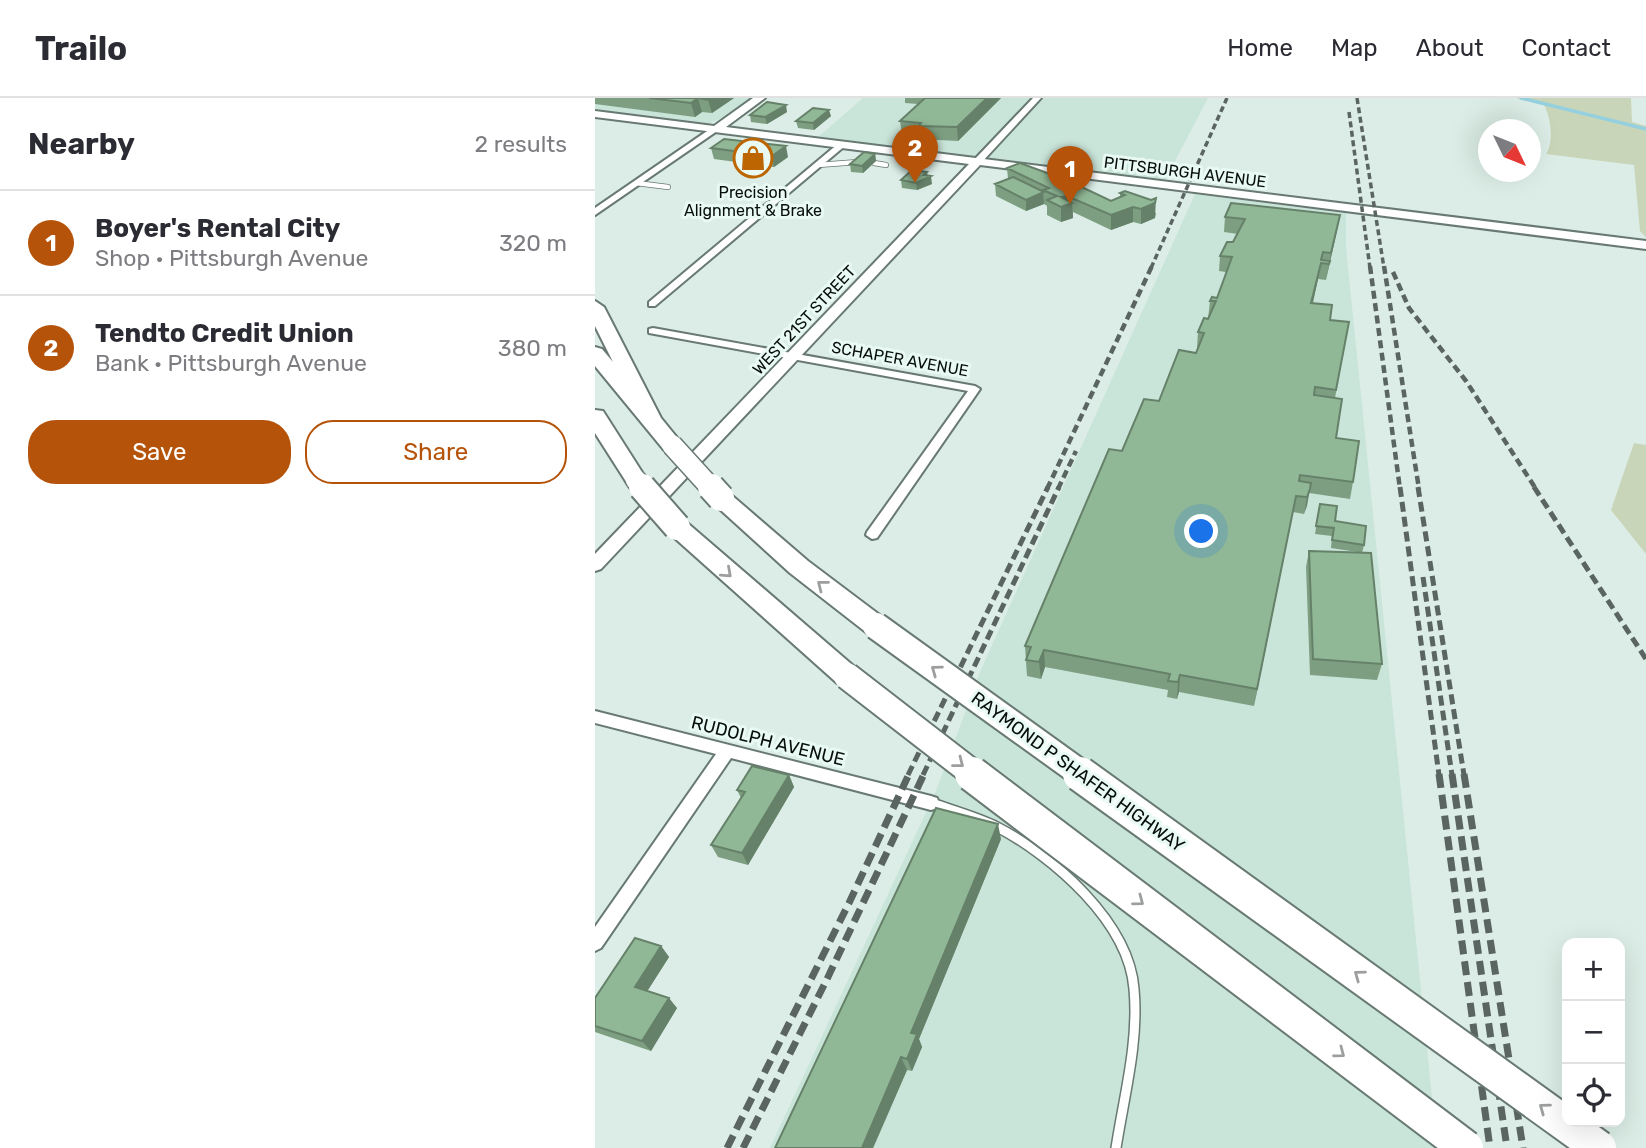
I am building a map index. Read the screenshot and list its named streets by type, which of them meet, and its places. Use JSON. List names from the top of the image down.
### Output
{
  "streets": {
    "highway": ["RAYMOND P SHAFER HIGHWAY"],
    "street": [
      "PITTSBURGH AVENUE",
      "WEST 21ST STREET",
      "SCHAPER AVENUE",
      "RUDOLPH AVENUE"
    ]
  },
  "crossings": [
    ["PITTSBURGH AVENUE", "WEST 21ST STREET"],
    ["WEST 21ST STREET", "SCHAPER AVENUE"]
  ],
  "places": {
    "shop": ["Precision Alignment & Brake"]
  },
  "north": "bottom right",
  "page": {
    "header": "Trailo",
    "nav": [
      "Home",
      "Map",
      "About",
      "Contact"
    ],
    "heading": ["Nearby", "2 results"],
    "pins": ["2", "1"],
    "list": [
      {
        "mark": "1",
        "name": "Boyer's Rental City",
        "note": "Shop · Pittsburgh Avenue",
        "value": "320 m"
      },
      {
        "mark": "2",
        "name": "Tendto Credit Union",
        "note": "Bank · Pittsburgh Avenue",
        "value": "380 m"
      }
    ],
    "buttons": ["Save", "Share"],
    "map_buttons": ["+", "−"]
  }
}
